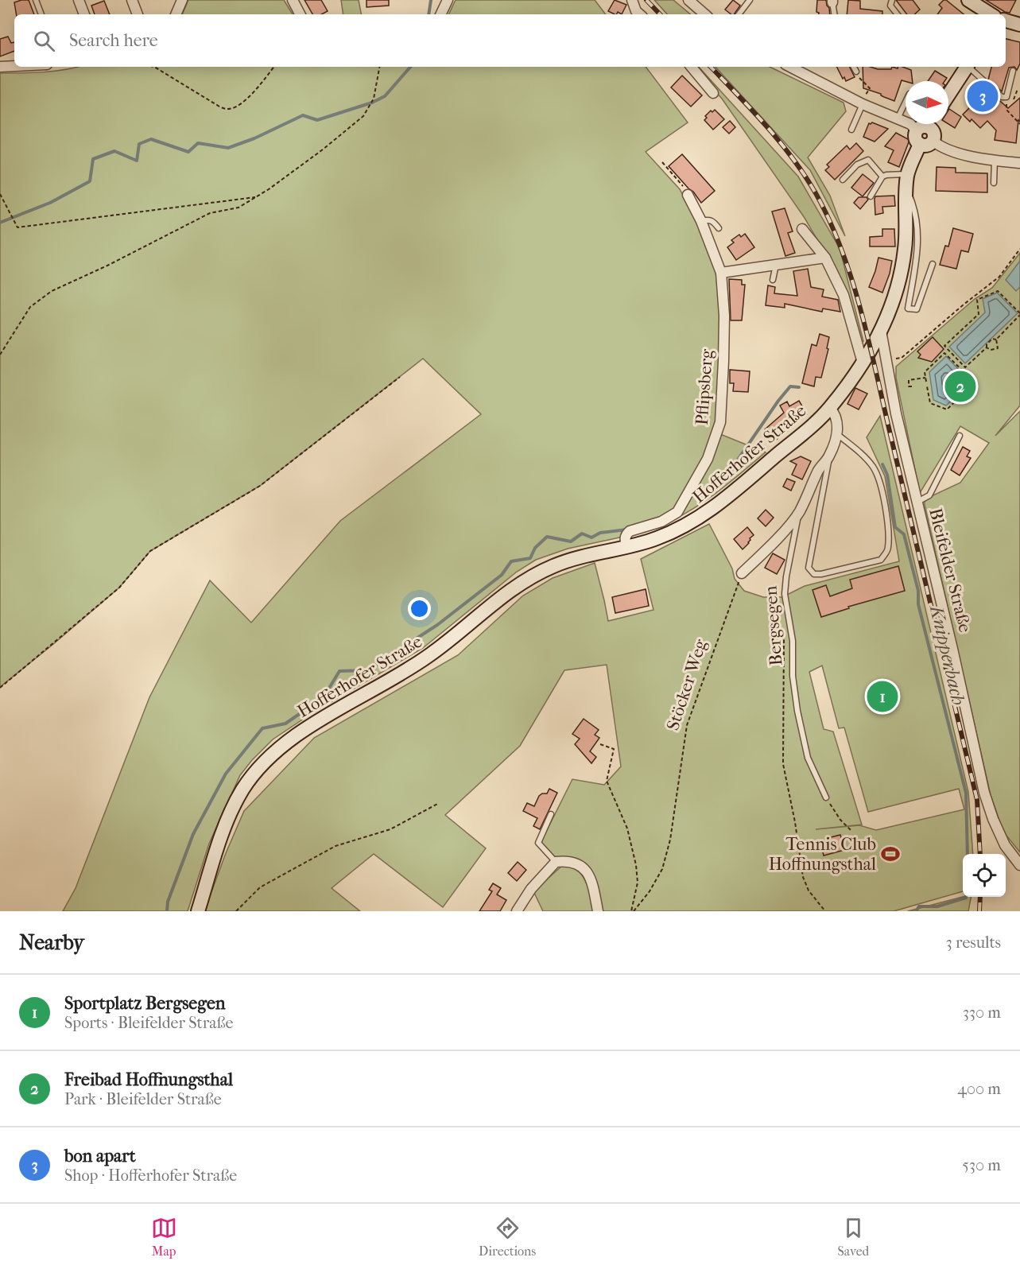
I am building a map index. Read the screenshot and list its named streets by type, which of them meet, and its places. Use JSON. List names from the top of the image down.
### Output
{
  "streets": {
    "street": [
      "Pflipsberg",
      "Hofferhofer Straße",
      "Bleifelder Straße",
      "Bergsegen"
    ],
    "path": ["Stöcker Weg"]
  },
  "crossings": [
    ["Pflipsberg", "Hofferhofer Straße"],
    ["Hofferhofer Straße", "Bleifelder Straße"],
    ["Hofferhofer Straße", "Bergsegen"]
  ],
  "water": ["Knipperbach"],
  "places": {
    "sports": ["Tennis Club Hoffnungsthal"]
  },
  "north": "right",
  "page": {
    "search": "Search here",
    "pins": ["3", "2", "1"],
    "heading": ["Nearby", "3 results"],
    "list": [
      {
        "mark": "1",
        "name": "Sportplatz Bergsegen",
        "note": "Sports · Bleifelder Straße",
        "value": "330 m"
      },
      {
        "mark": "2",
        "name": "Freibad Hoffnungsthal",
        "note": "Park · Bleifelder Straße",
        "value": "400 m"
      },
      {
        "mark": "3",
        "name": "bon apart",
        "note": "Shop · Hofferhofer Straße",
        "value": "530 m"
      }
    ],
    "nav": ["Map", "Directions", "Saved"]
  }
}
